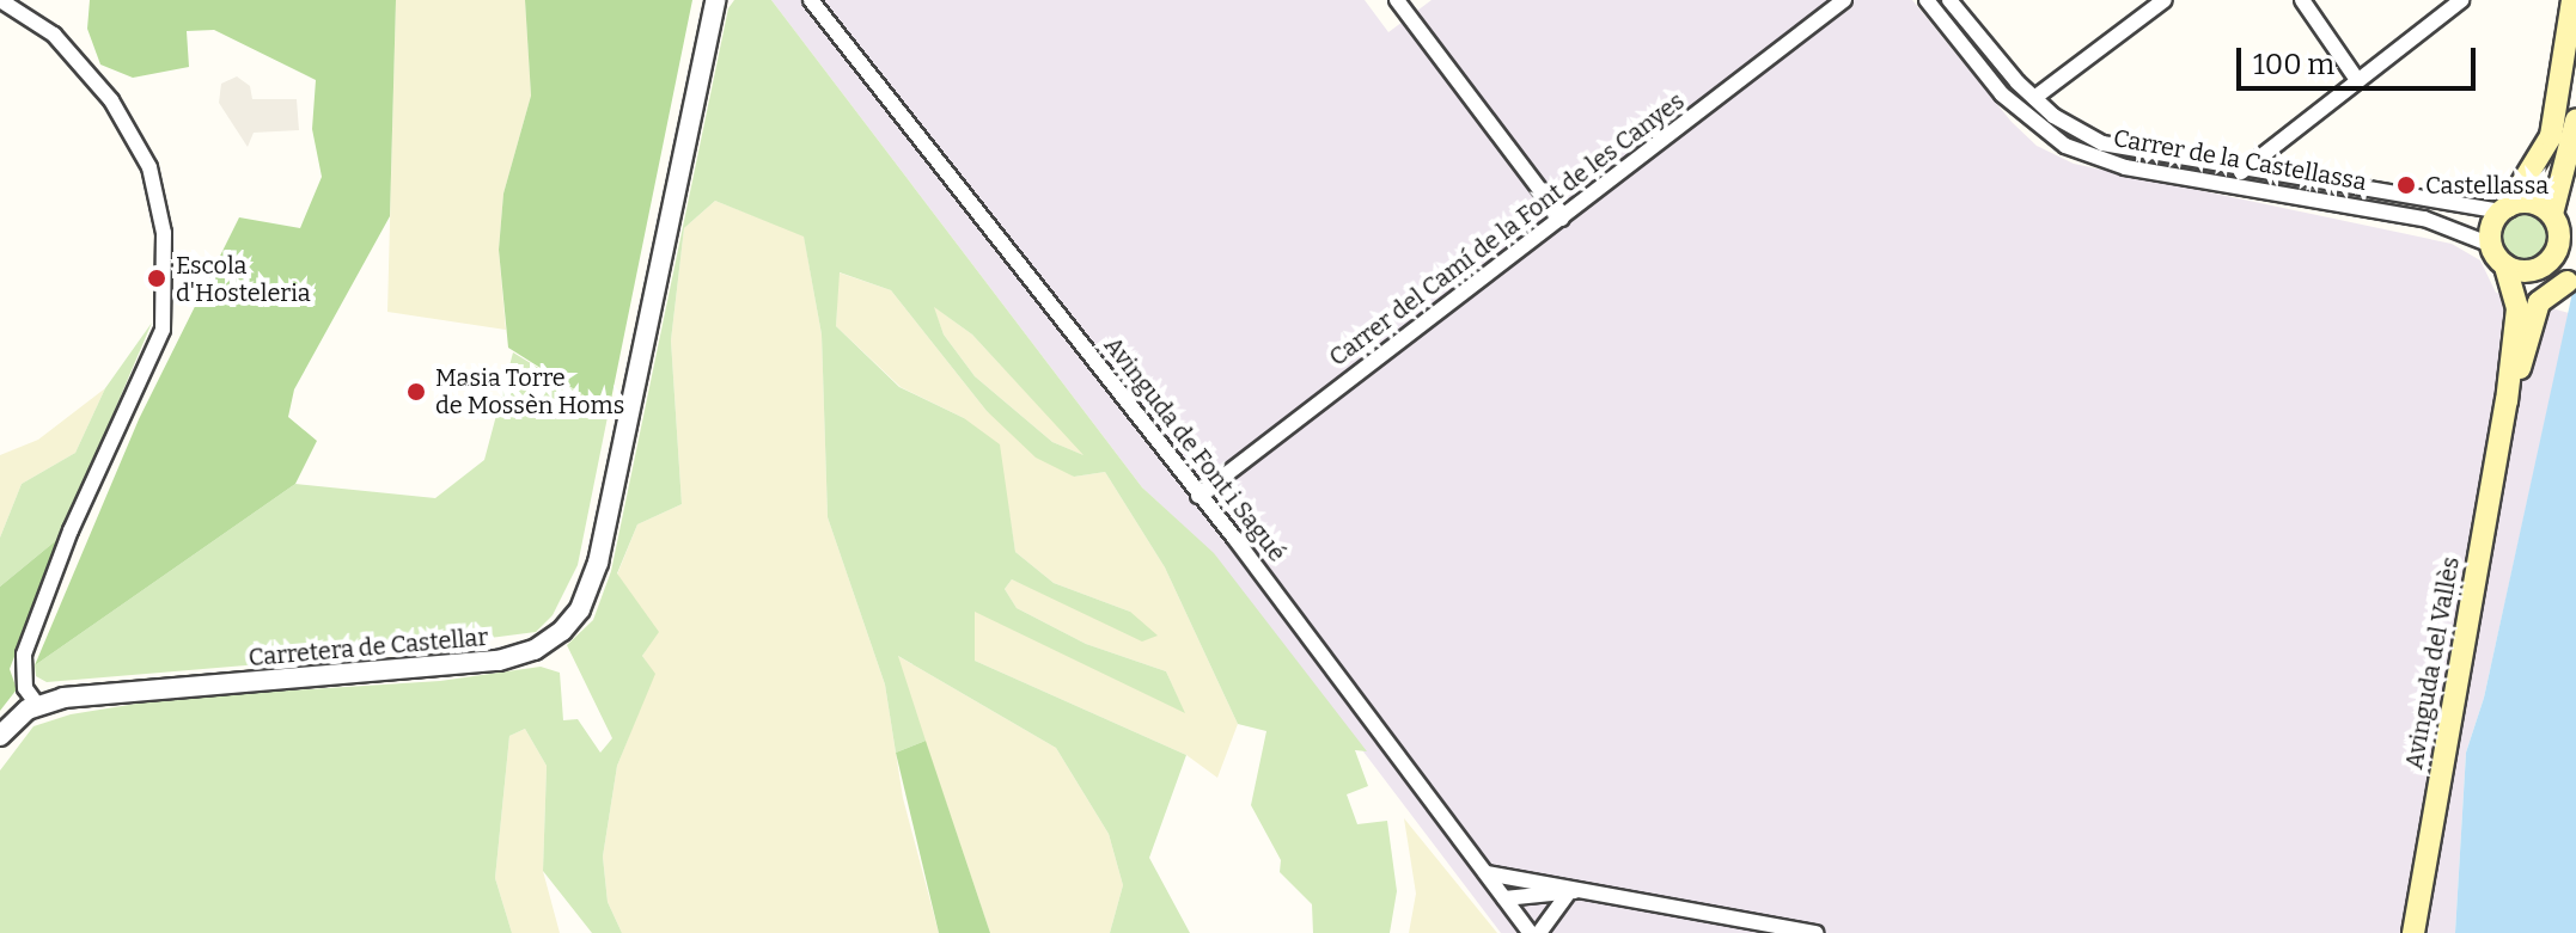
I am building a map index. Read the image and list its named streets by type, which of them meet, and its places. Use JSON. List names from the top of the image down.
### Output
{
  "streets": {
    "main road": ["Avinguda del Vallès"],
    "street": [
      "Carrer de la Castellassa",
      "Carrer del Camí de la Font de les Canyes",
      "Avinguda de Font i Sagué",
      "Carretera de Castellar"
    ]
  },
  "crossings": [
    ["Carrer de la Castellassa", "Avinguda del Vallès"],
    ["Carrer del Camí de la Font de les Canyes", "Avinguda de Font i Sagué"]
  ],
  "places": ["Castellassa", "Escola d'Hosteleria", "Masia Torre de Mossèn Homs"],
  "scale_bar": "100 m"
}
